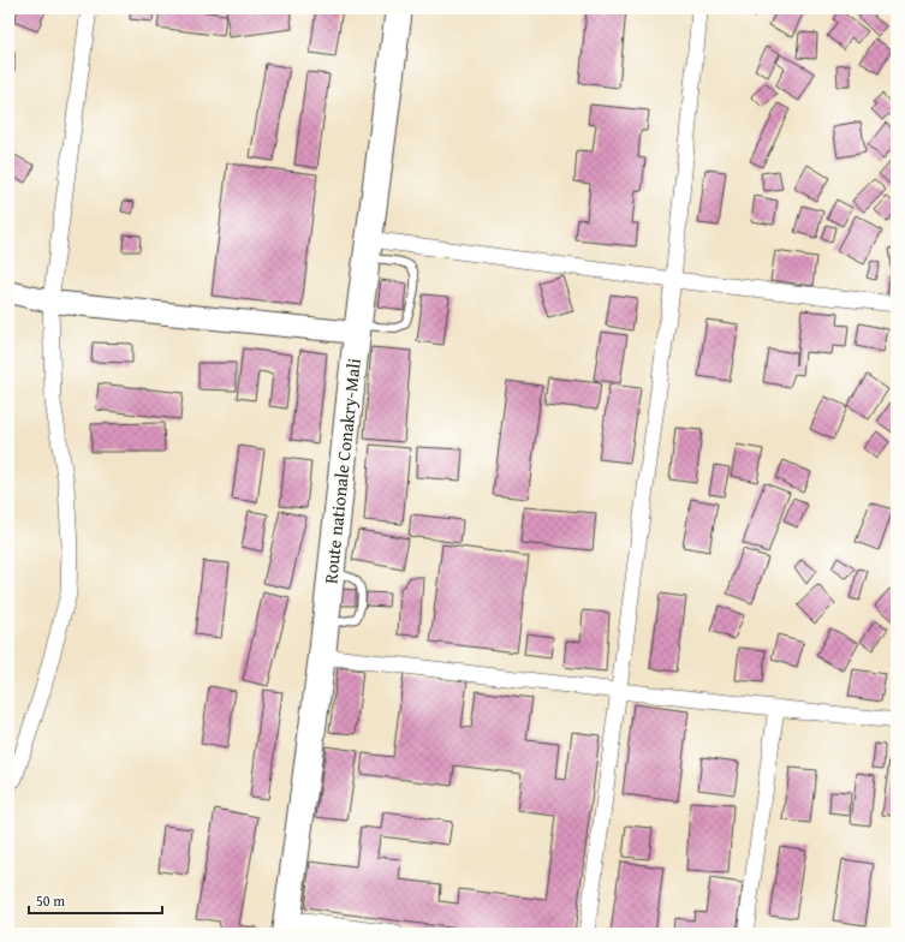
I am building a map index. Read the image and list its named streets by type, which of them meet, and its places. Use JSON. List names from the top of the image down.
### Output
{
  "streets": {
    "highway": ["Route nationale Conakry-Mali"]
  },
  "scale_bar": "50 m"
}
